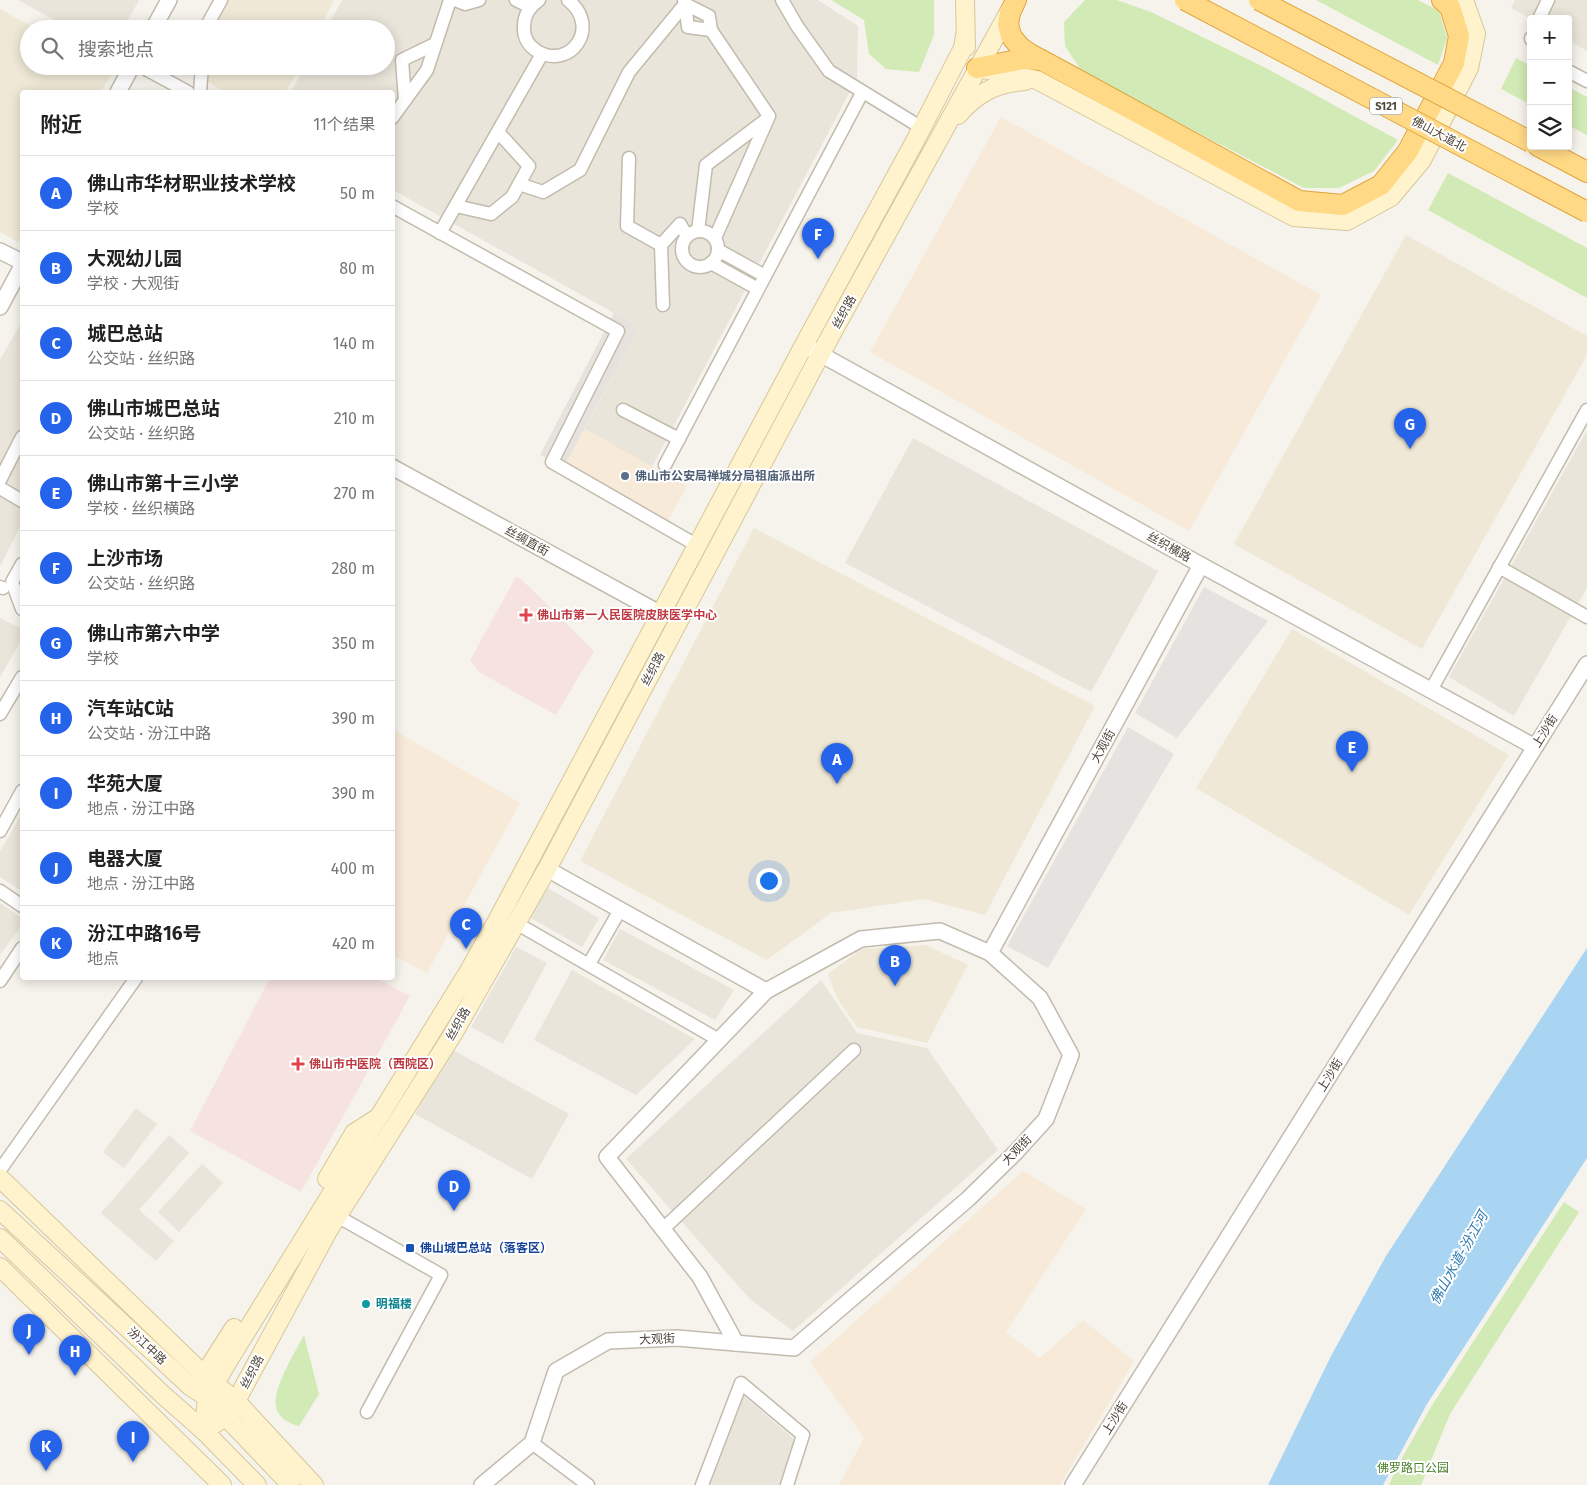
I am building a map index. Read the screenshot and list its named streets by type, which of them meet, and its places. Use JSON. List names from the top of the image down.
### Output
{
  "streets": {
    "highway": ["S121", "佛山大道北"],
    "main road": ["丝织路", "汾江中路"],
    "street": [
      "丝绸直街",
      "丝织横路",
      "上沙街",
      "大观街"
    ]
  },
  "crossings": [
    ["丝织路", "丝绸直街"],
    ["丝织路", "丝织横路"],
    ["丝织路", "汾江中路"],
    ["丝织横路", "上沙街"],
    ["丝织横路", "大观街"]
  ],
  "water": ["佛山水道-汾江河"],
  "parks": ["佛罗路口公园"],
  "places": {
    "other": ["佛山市公安局禅城分局祖庙派出所", "明福楼"],
    "health": ["佛山市第一人民医院皮肤医学中心", "佛山市中医院（西院区）"],
    "transit": ["佛山城巴总站（落客区）"]
  },
  "page": {
    "map_buttons": ["+", "−"],
    "search": "搜索地点",
    "heading": ["附近", "11个结果"],
    "list": [
      {
        "mark": "A",
        "name": "佛山市华材职业技术学校",
        "note": "学校",
        "value": "50 m"
      },
      {
        "mark": "B",
        "name": "大观幼儿园",
        "note": "学校 · 大观街",
        "value": "80 m"
      },
      {
        "mark": "C",
        "name": "城巴总站",
        "note": "公交站 · 丝织路",
        "value": "140 m"
      },
      {
        "mark": "D",
        "name": "佛山市城巴总站",
        "note": "公交站 · 丝织路",
        "value": "210 m"
      },
      {
        "mark": "E",
        "name": "佛山市第十三小学",
        "note": "学校 · 丝织横路",
        "value": "270 m"
      },
      {
        "mark": "F",
        "name": "上沙市场",
        "note": "公交站 · 丝织路",
        "value": "280 m"
      },
      {
        "mark": "G",
        "name": "佛山市第六中学",
        "note": "学校",
        "value": "350 m"
      },
      {
        "mark": "H",
        "name": "汽车站C站",
        "note": "公交站 · 汾江中路",
        "value": "390 m"
      },
      {
        "mark": "I",
        "name": "华苑大厦",
        "note": "地点 · 汾江中路",
        "value": "390 m"
      },
      {
        "mark": "J",
        "name": "电器大厦",
        "note": "地点 · 汾江中路",
        "value": "400 m"
      },
      {
        "mark": "K",
        "name": "汾江中路16号",
        "note": "地点",
        "value": "420 m"
      }
    ],
    "pins": [
      "F",
      "G",
      "E",
      "A",
      "C",
      "B",
      "D",
      "J",
      "H",
      "I",
      "K"
    ]
  }
}
